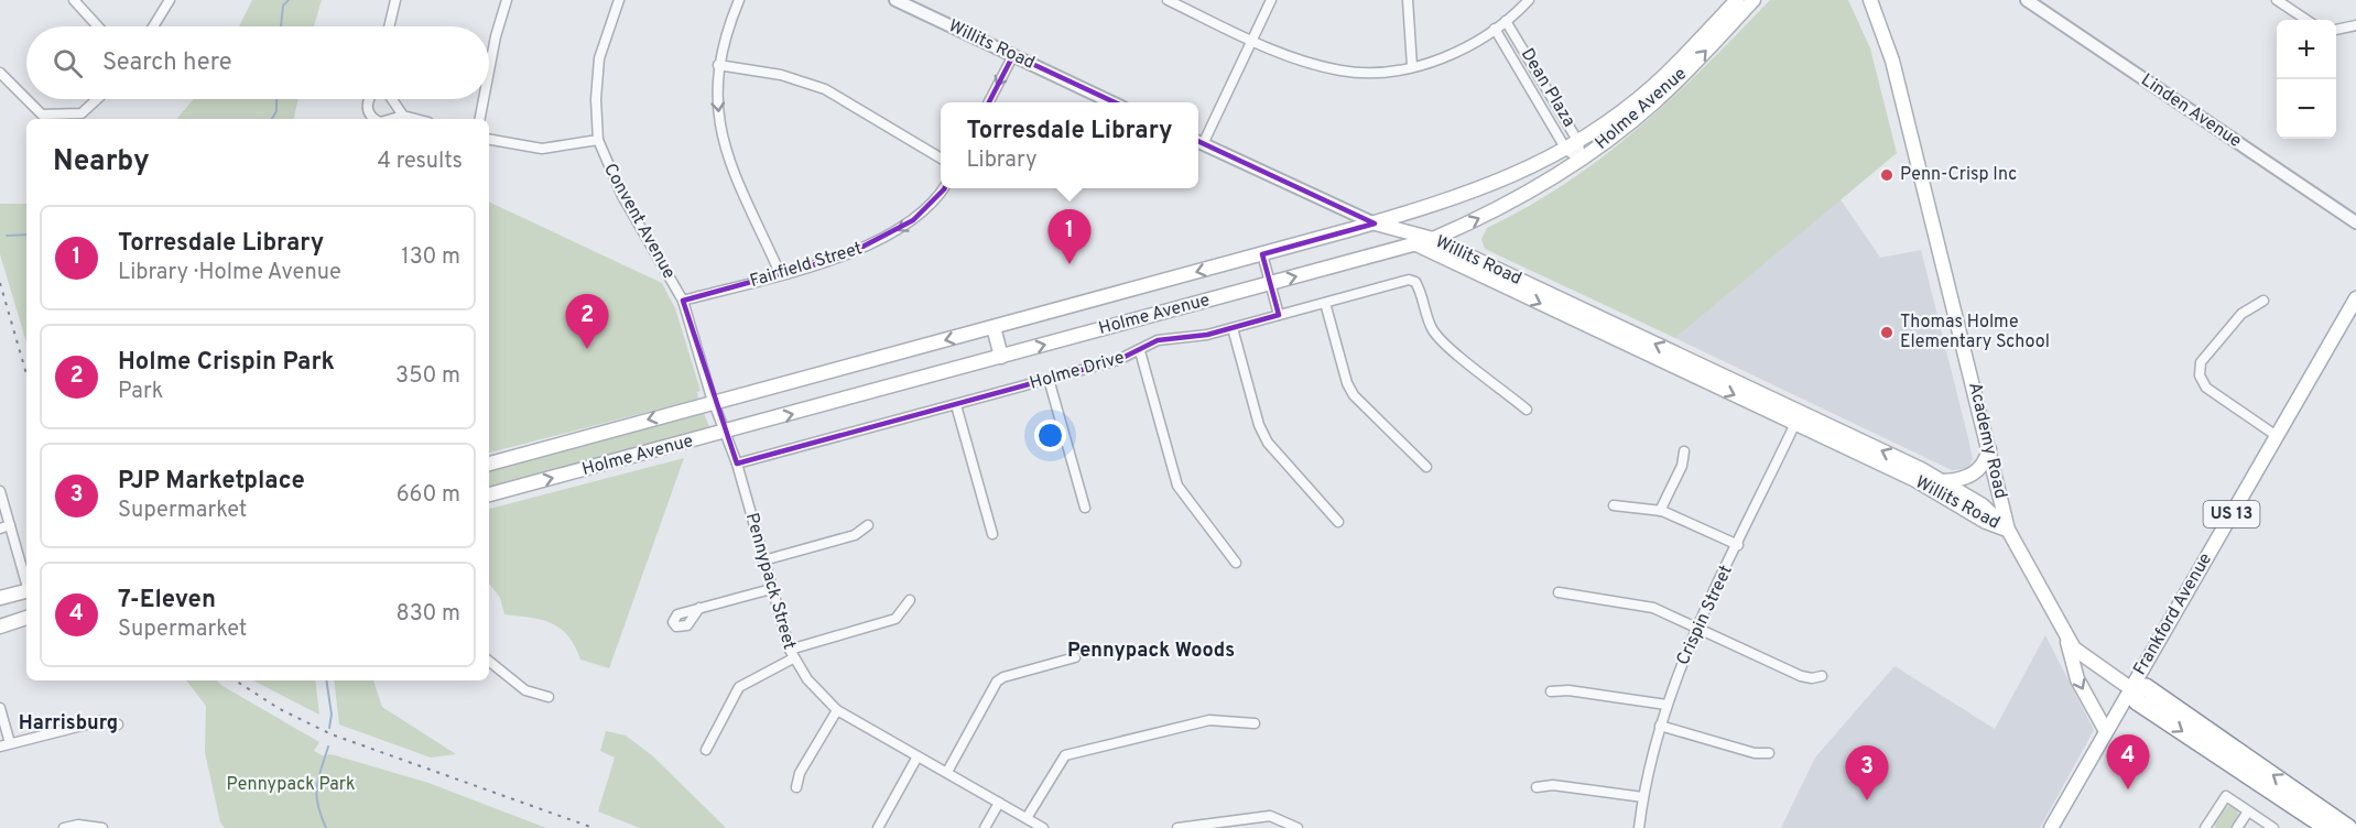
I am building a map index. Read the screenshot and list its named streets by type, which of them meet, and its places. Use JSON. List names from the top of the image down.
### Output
{
  "streets": {
    "main road": [
      "Willits Road",
      "Holme Avenue",
      "Academy Road",
      "US 13",
      "Frankford Avenue"
    ],
    "street": [
      "Dean Plaza",
      "Linden Avenue",
      "Convent Avenue",
      "Fairfield Street",
      "Holme Drive",
      "Pennypack Street",
      "Crispin Street"
    ]
  },
  "crossings": [
    ["Willits Road", "Holme Avenue"],
    ["Willits Road", "Academy Road"],
    ["Willits Road", "Crispin Street"],
    ["Dean Plaza", "Holme Avenue"],
    ["Holme Avenue", "Convent Avenue"],
    ["Holme Avenue", "Pennypack Street"],
    ["Convent Avenue", "Fairfield Street"],
    ["Convent Avenue", "Pennypack Street"],
    ["Holme Drive", "Pennypack Street"],
    ["Academy Road", "Frankford Avenue"]
  ],
  "one_way": ["Fairfield Street"],
  "districts": ["Pennypack Woods", "Harrisburg"],
  "parks": ["Pennypack Park"],
  "places": ["Penn-Crisp Inc", "Thomas Holme Elementary School"],
  "page": {
    "map_buttons": ["+", "−"],
    "search": "Search here",
    "popup": ["Torresdale Library", "Library"],
    "heading": ["Nearby", "4 results"],
    "list": [
      {
        "mark": "1",
        "name": "Torresdale Library",
        "note": "Library · Holme Avenue",
        "value": "130 m"
      },
      {
        "mark": "2",
        "name": "Holme Crispin Park",
        "note": "Park",
        "value": "350 m"
      },
      {
        "mark": "3",
        "name": "PJP Marketplace",
        "note": "Supermarket",
        "value": "660 m"
      },
      {
        "mark": "4",
        "name": "7-Eleven",
        "note": "Supermarket",
        "value": "830 m"
      }
    ],
    "pins": [
      "1",
      "2",
      "4",
      "3"
    ]
  }
}
